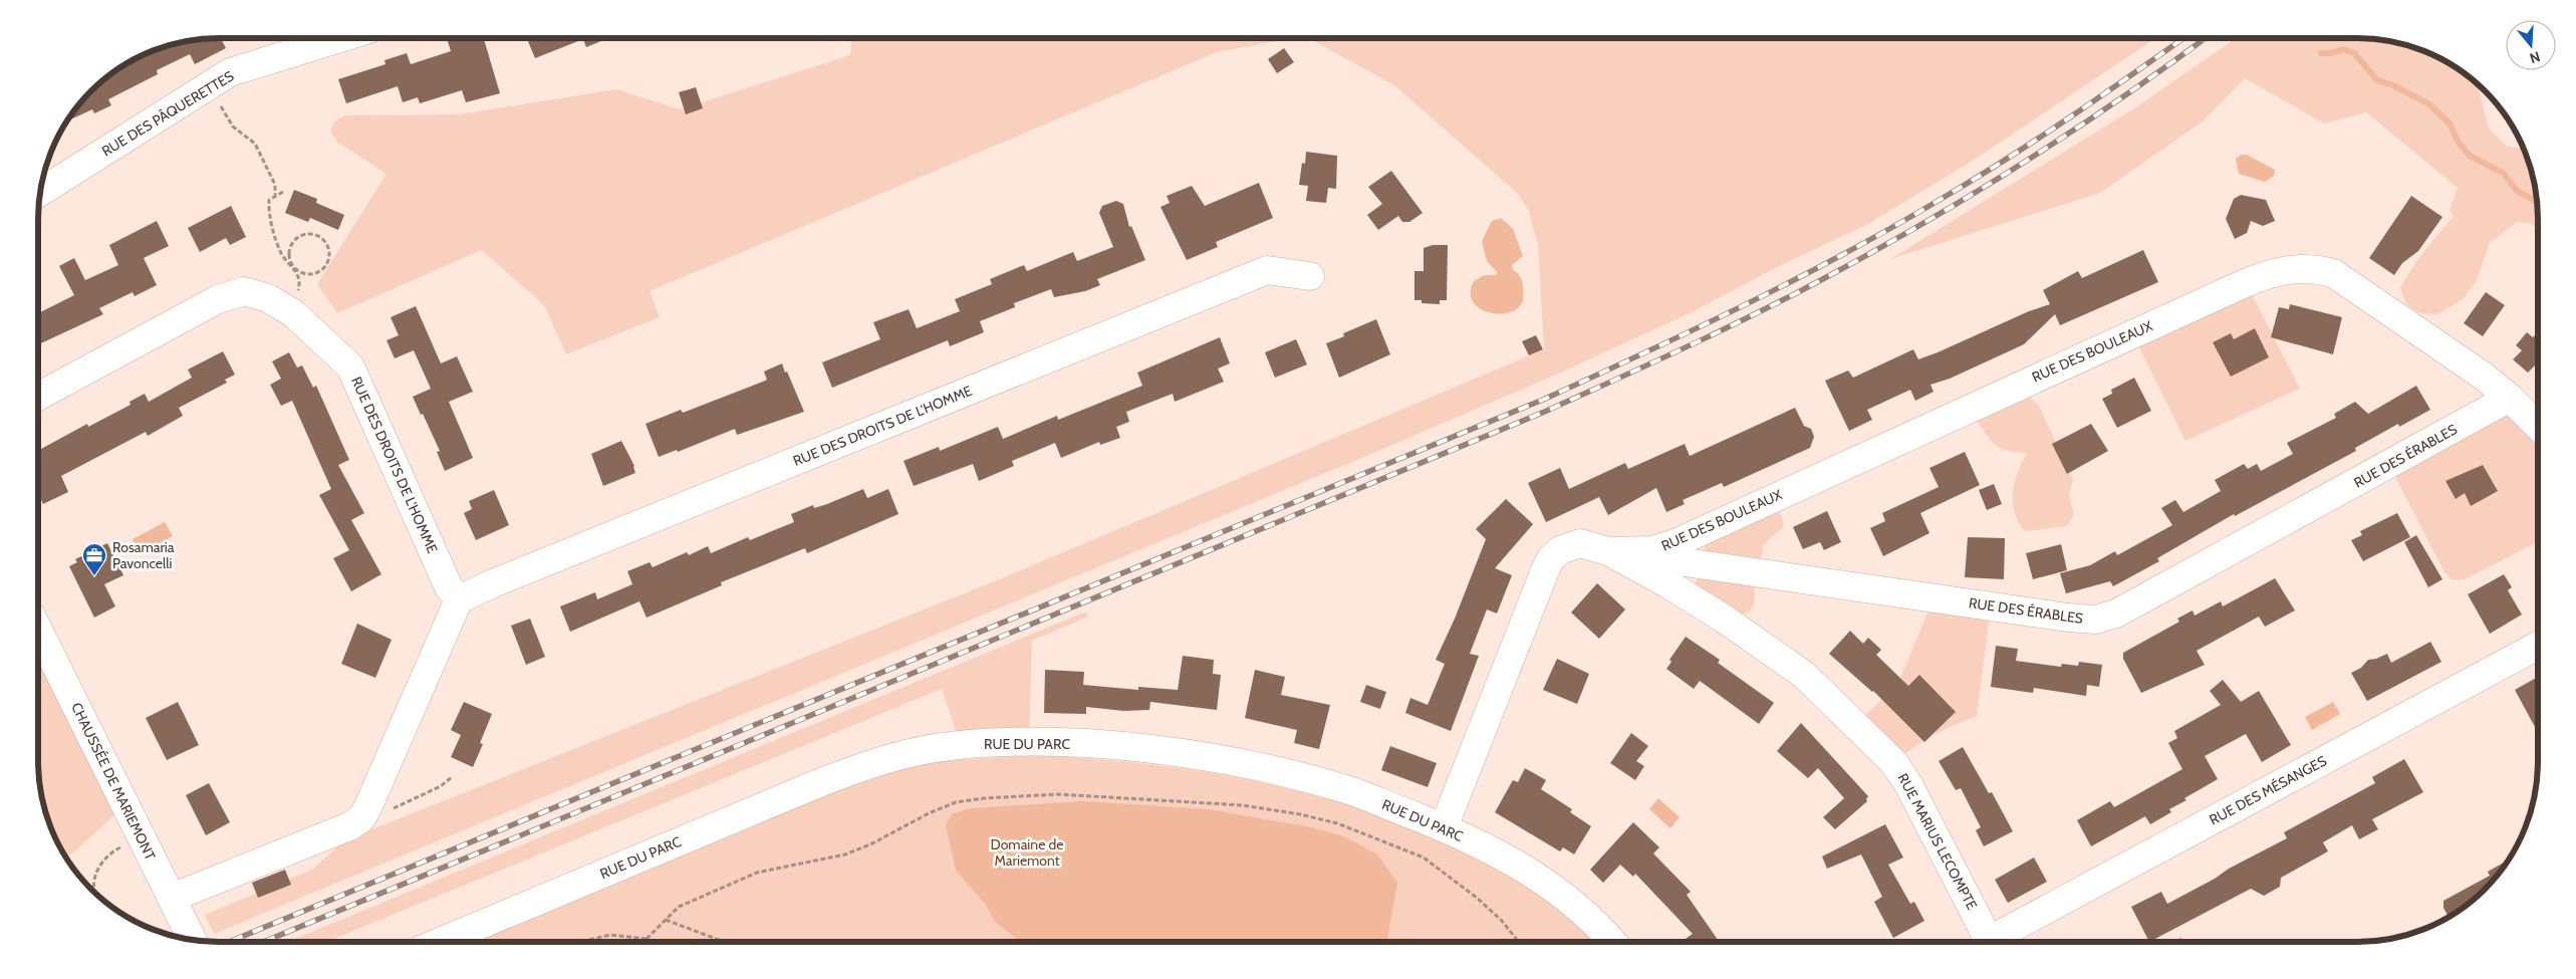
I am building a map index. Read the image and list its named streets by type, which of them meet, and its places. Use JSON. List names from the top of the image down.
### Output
{
  "streets": {
    "street": [
      "RUE DES PÂQUERETTES",
      "RUE DES BOULEAUX",
      "RUE DES DROITS DE L'HOMME",
      "RUE DES ÉRABLES",
      "RUE DU PARC",
      "CHAUSSÉE DE MARIEMONT",
      "RUE DES MÉSANGES",
      "RUE MARIUS LECOMPTE"
    ]
  },
  "crossings": [
    ["RUE DES BOULEAUX", "RUE DES ÉRABLES"],
    ["RUE DES BOULEAUX", "RUE DU PARC"],
    ["RUE DES BOULEAUX", "RUE MARIUS LECOMPTE"]
  ],
  "parks": ["Domaine de Mariemont"],
  "places": {
    "office": ["Rosamaria Pavoncelli"]
  },
  "north": "bottom"
}
